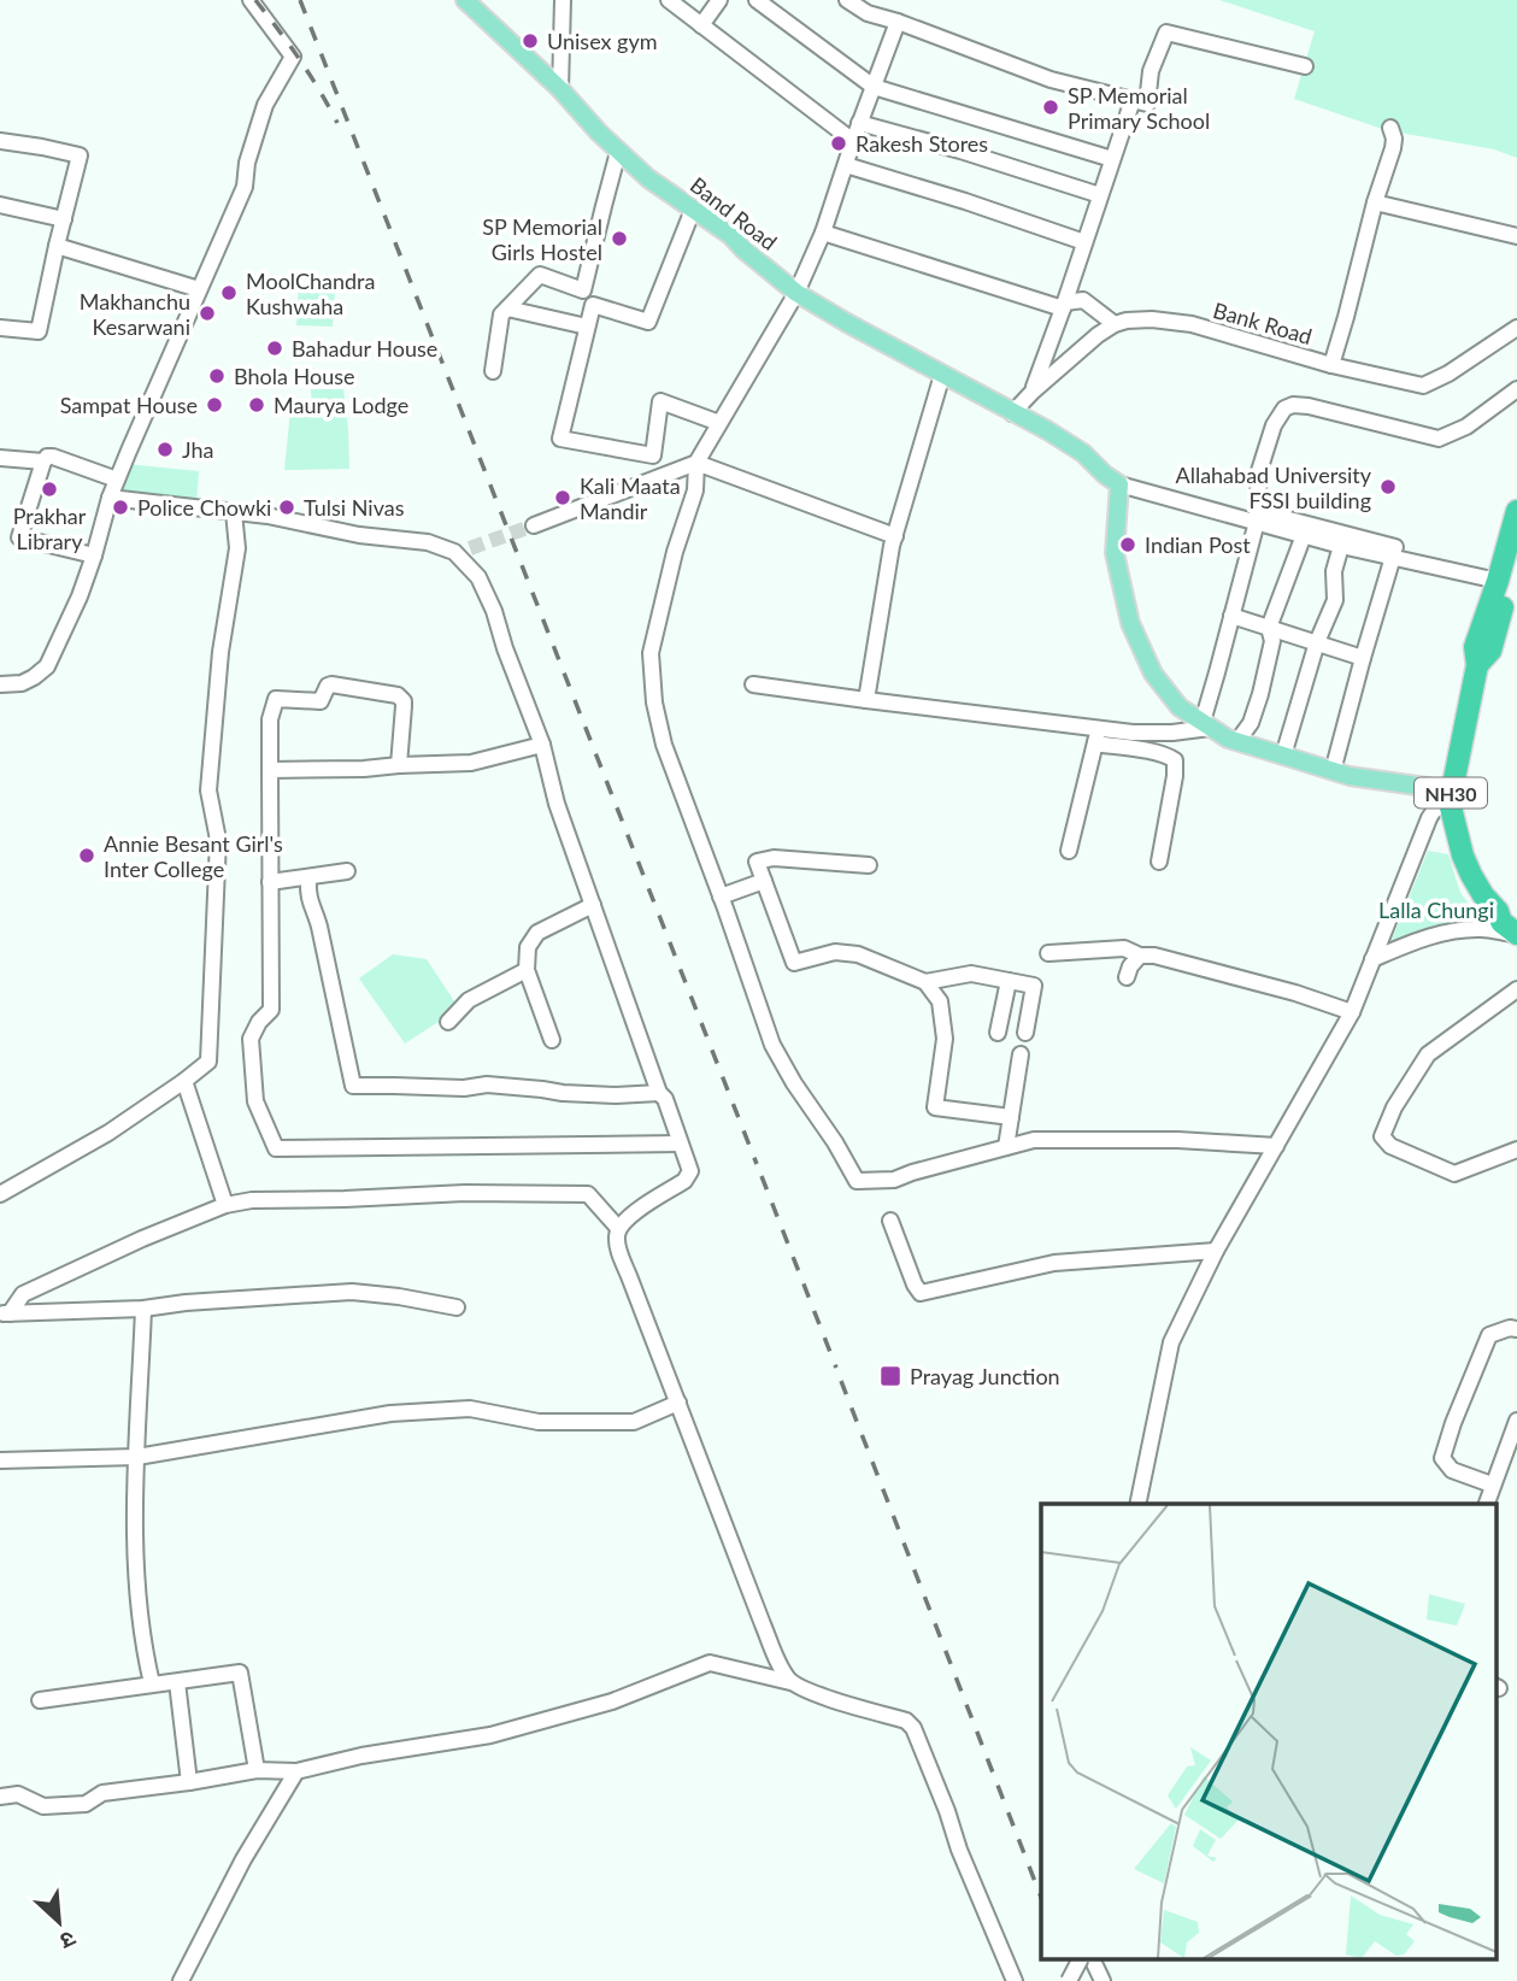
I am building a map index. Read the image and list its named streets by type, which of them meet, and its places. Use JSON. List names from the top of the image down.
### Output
{
  "streets": {
    "highway": ["NH30"],
    "main road": ["Band Road"],
    "street": ["Bank Road"]
  },
  "parks": ["Lalla Chungi"],
  "places": {
    "other": [
      "Unisex gym",
      "SP Memorial Primary School",
      "Rakesh Stores",
      "SP Memorial Girls Hostel",
      "MoolChandra Kushwaha",
      "Makhanchu Kesarwani",
      "Bahadur House",
      "Bhola House",
      "Sampat House",
      "Maurya Lodge",
      "Jha",
      "Allahabad University FSSI building",
      "Prakhar Library",
      "Kali Maata Mandir",
      "Police Chowki",
      "Tulsi Nivas",
      "Indian Post",
      "Annie Besant Girl's Inter College"
    ],
    "transit": ["Prayag Junction"]
  },
  "north": "bottom right"
}
